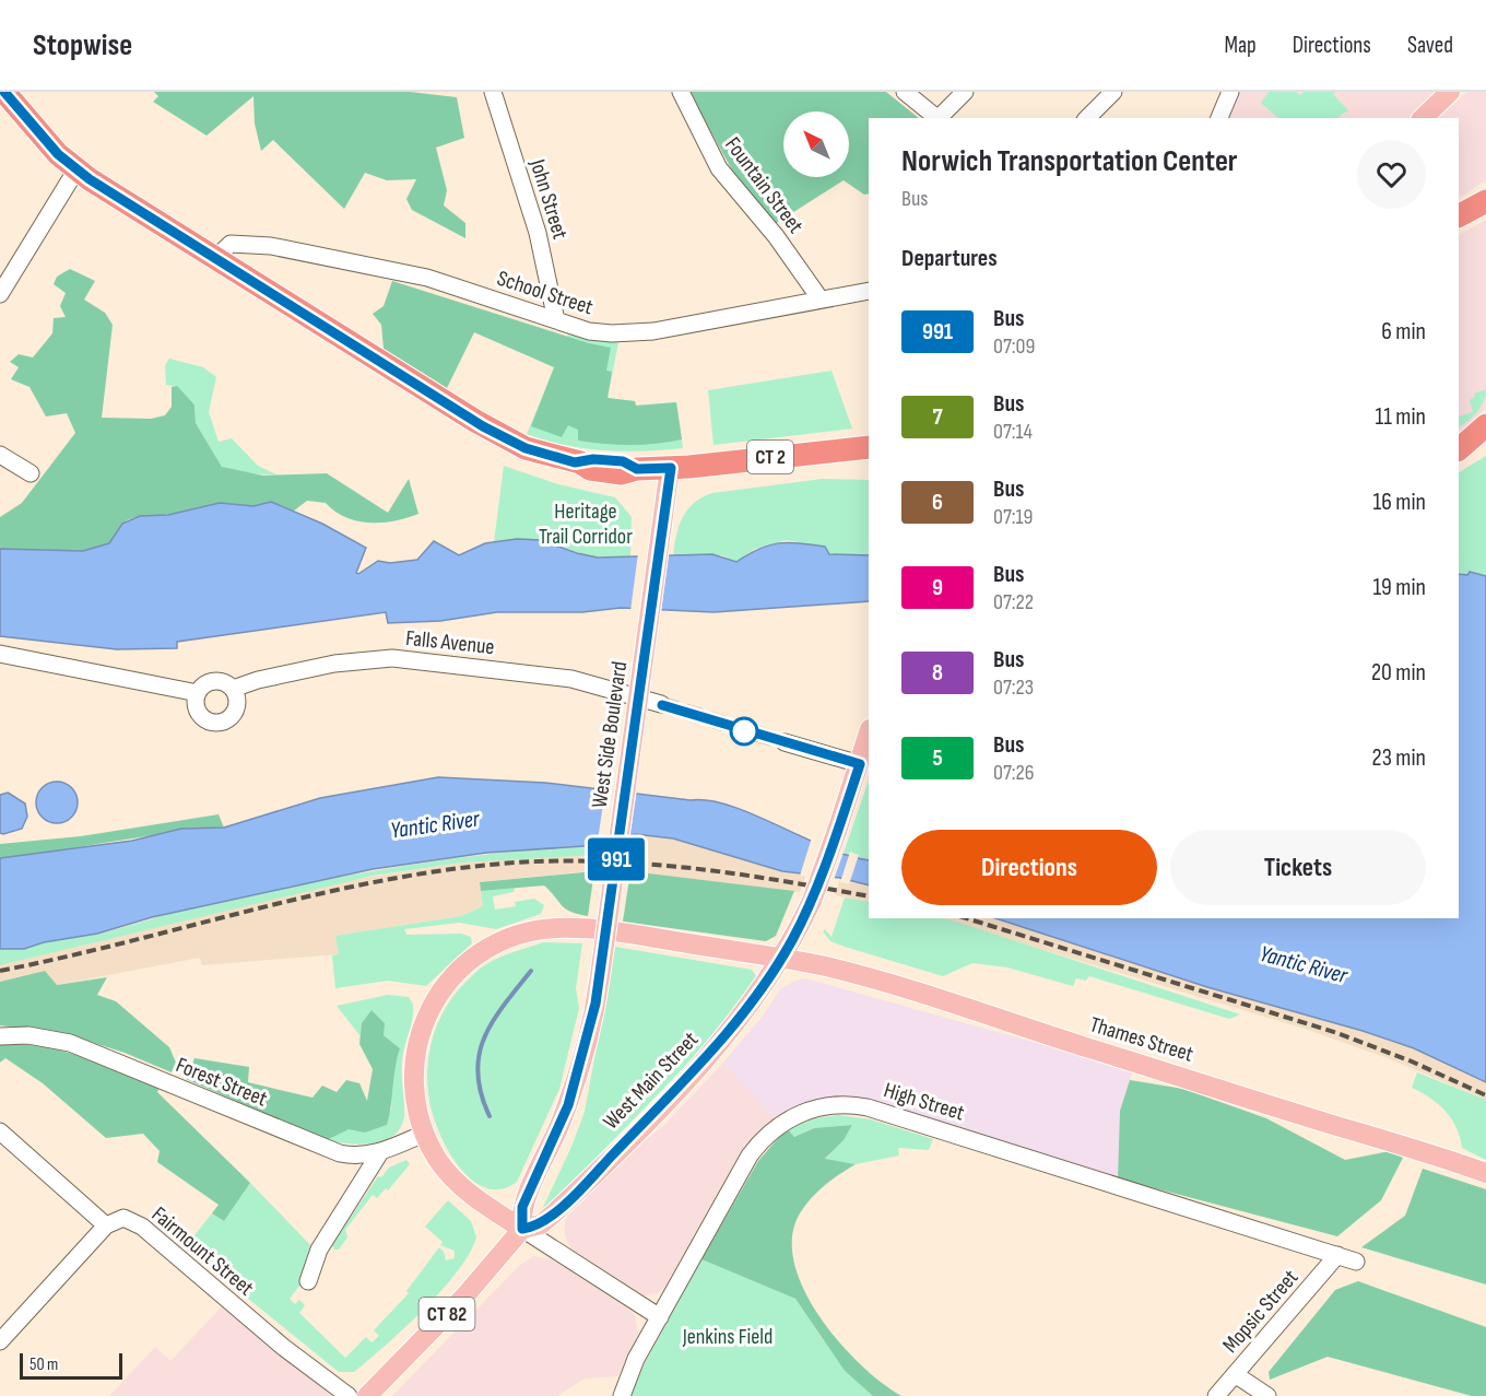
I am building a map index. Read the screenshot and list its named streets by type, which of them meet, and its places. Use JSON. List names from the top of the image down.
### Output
{
  "streets": {
    "highway": ["CT 2"],
    "main road": [
      "West Side Boulevard",
      "Thames Street",
      "West Main Street",
      "CT 82"
    ],
    "street": [
      "Fountain Street",
      "John Street",
      "School Street",
      "Falls Avenue",
      "Forest Street",
      "High Street",
      "Fairmount Street",
      "Mopsic Street"
    ]
  },
  "crossings": [
    ["Fountain Street", "School Street"],
    ["John Street", "School Street"],
    ["School Street", "CT 2"],
    ["CT 2", "West Side Boulevard"],
    ["West Side Boulevard", "Thames Street"],
    ["West Side Boulevard", "West Main Street"],
    ["Thames Street", "West Main Street"],
    ["Thames Street", "Forest Street"],
    ["High Street", "Mopsic Street"]
  ],
  "water": ["Yantic River"],
  "parks": ["Heritage Trail Corridor", "Jenkins Field"],
  "lines": ["bus line 991"],
  "scale_bar": "50 m",
  "north": "top left",
  "page": {
    "header": "Stopwise",
    "nav": ["Map", "Directions", "Saved"],
    "on_map": "991",
    "heading": [
      ["Norwich Transportation Center", "Bus"],
      "Departures"
    ],
    "list": [
      {
        "mark": "991",
        "name": "Bus",
        "note": "07:09",
        "value": "6 min"
      },
      {
        "mark": "7",
        "name": "Bus",
        "note": "07:14",
        "value": "11 min"
      },
      {
        "mark": "6",
        "name": "Bus",
        "note": "07:19",
        "value": "16 min"
      },
      {
        "mark": "9",
        "name": "Bus",
        "note": "07:22",
        "value": "19 min"
      },
      {
        "mark": "8",
        "name": "Bus",
        "note": "07:23",
        "value": "20 min"
      },
      {
        "mark": "5",
        "name": "Bus",
        "note": "07:26",
        "value": "23 min"
      }
    ],
    "buttons": ["Directions", "Tickets"],
    "scale": "50 m"
  }
}
